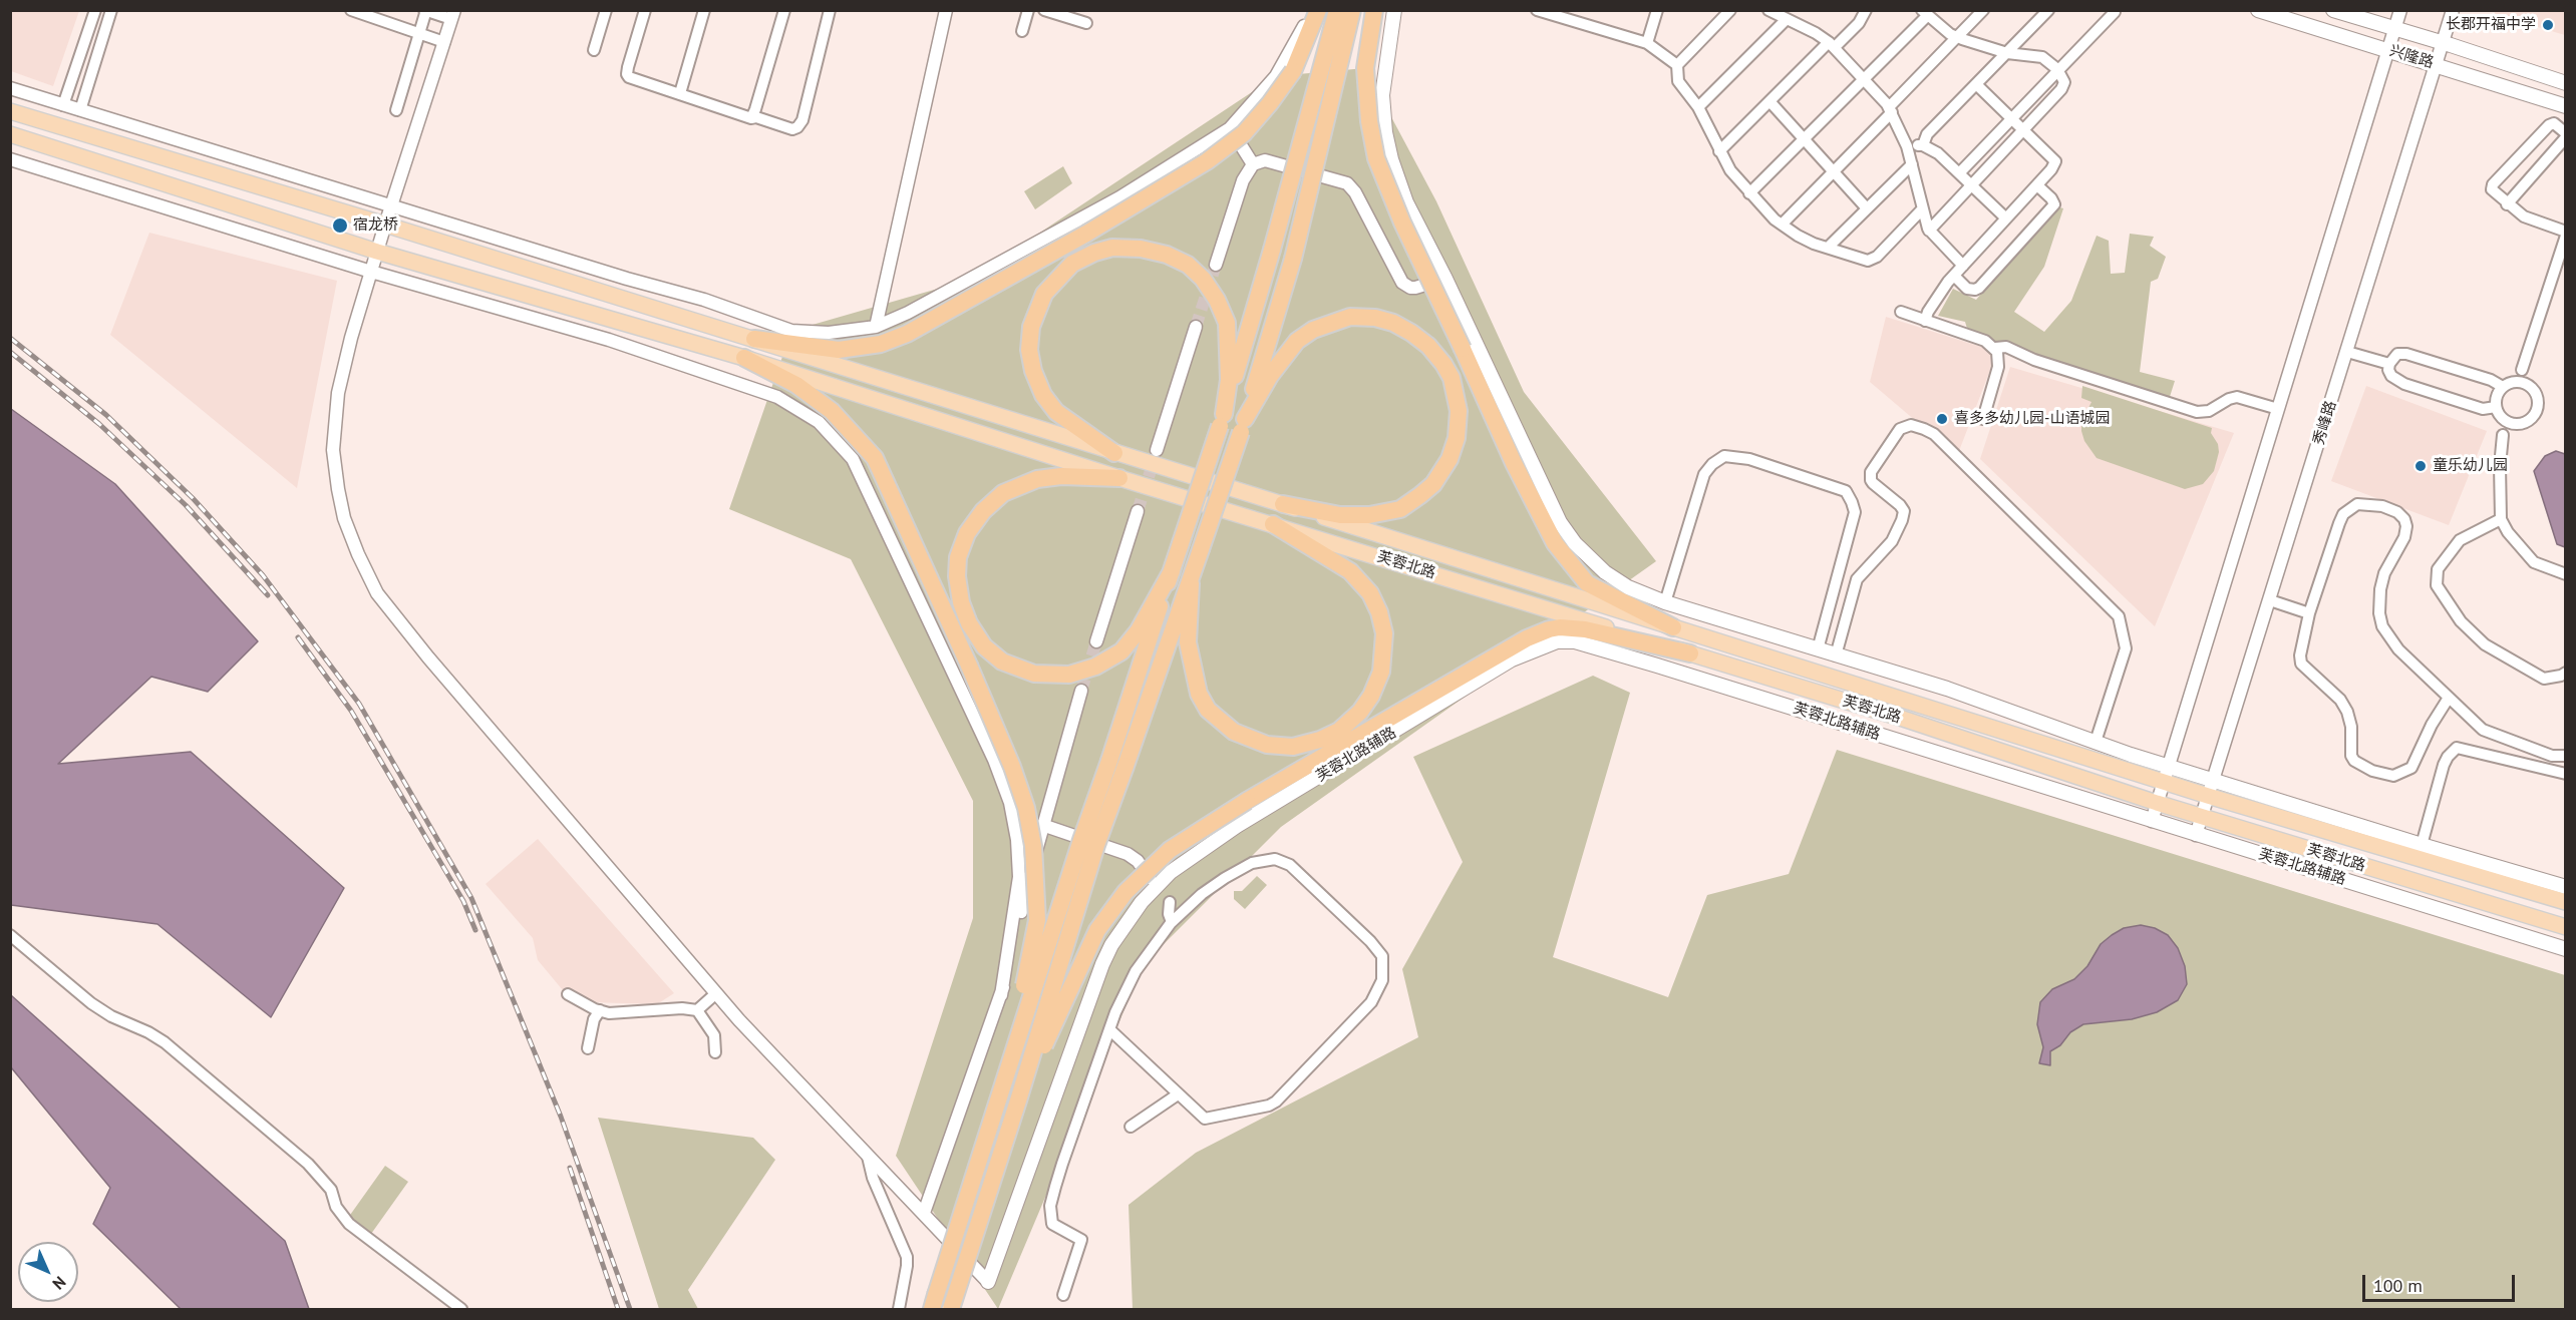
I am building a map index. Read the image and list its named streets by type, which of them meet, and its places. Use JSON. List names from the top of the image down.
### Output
{
  "streets": {
    "main road": ["兴隆路", "芙蓉北路", "芙蓉北路辅路"],
    "street": ["秀峰路"]
  },
  "crossings": [
    ["兴隆路", "秀峰路"],
    ["秀峰路", "芙蓉北路"],
    ["秀峰路", "芙蓉北路辅路"]
  ],
  "places": [
    "长郡开福中学",
    "宿龙桥",
    "喜多多幼儿园-山语城园",
    "童乐幼儿园"
  ],
  "scale_bar": "100 m",
  "north": "bottom right"
}
